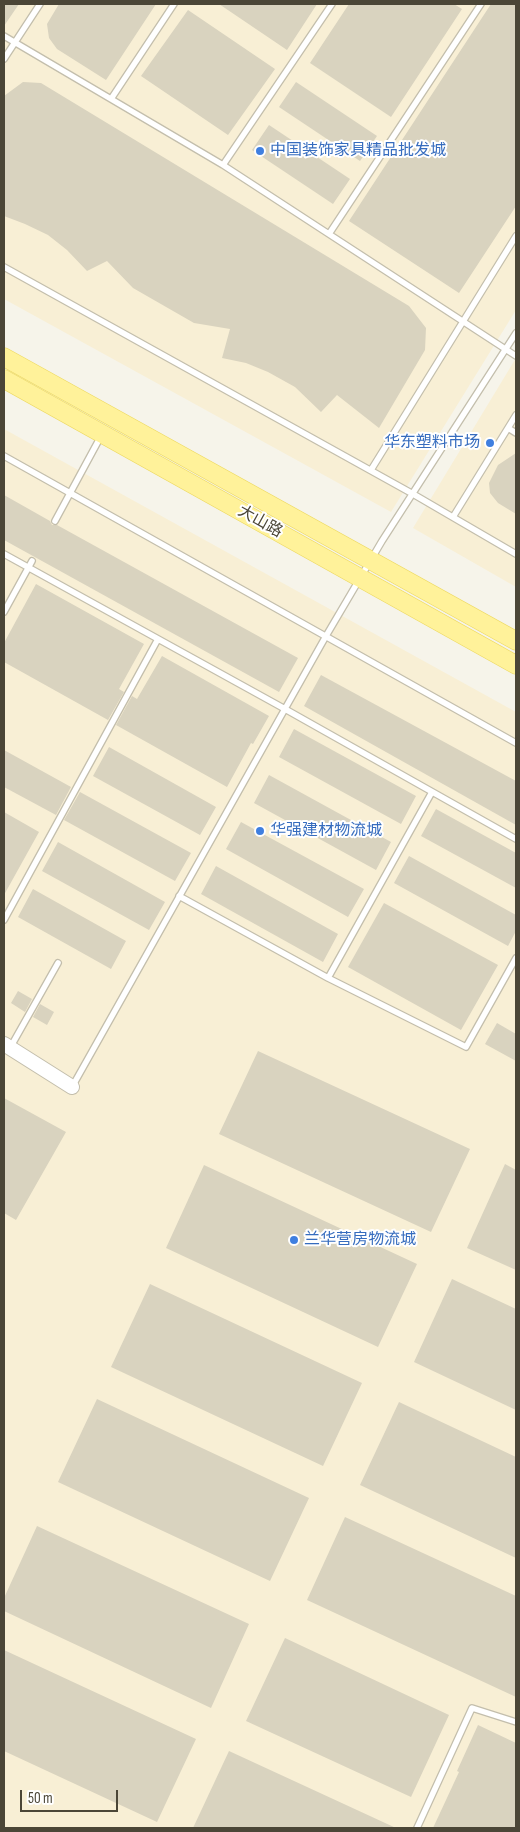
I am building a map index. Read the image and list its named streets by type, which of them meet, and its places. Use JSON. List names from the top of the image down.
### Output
{
  "streets": {
    "main road": ["大山路"]
  },
  "places": [
    "中国装饰家具精品批发城",
    "华东塑料市场",
    "华强建材物流城",
    "兰华营房物流城"
  ],
  "scale_bar": "50 m"
}
